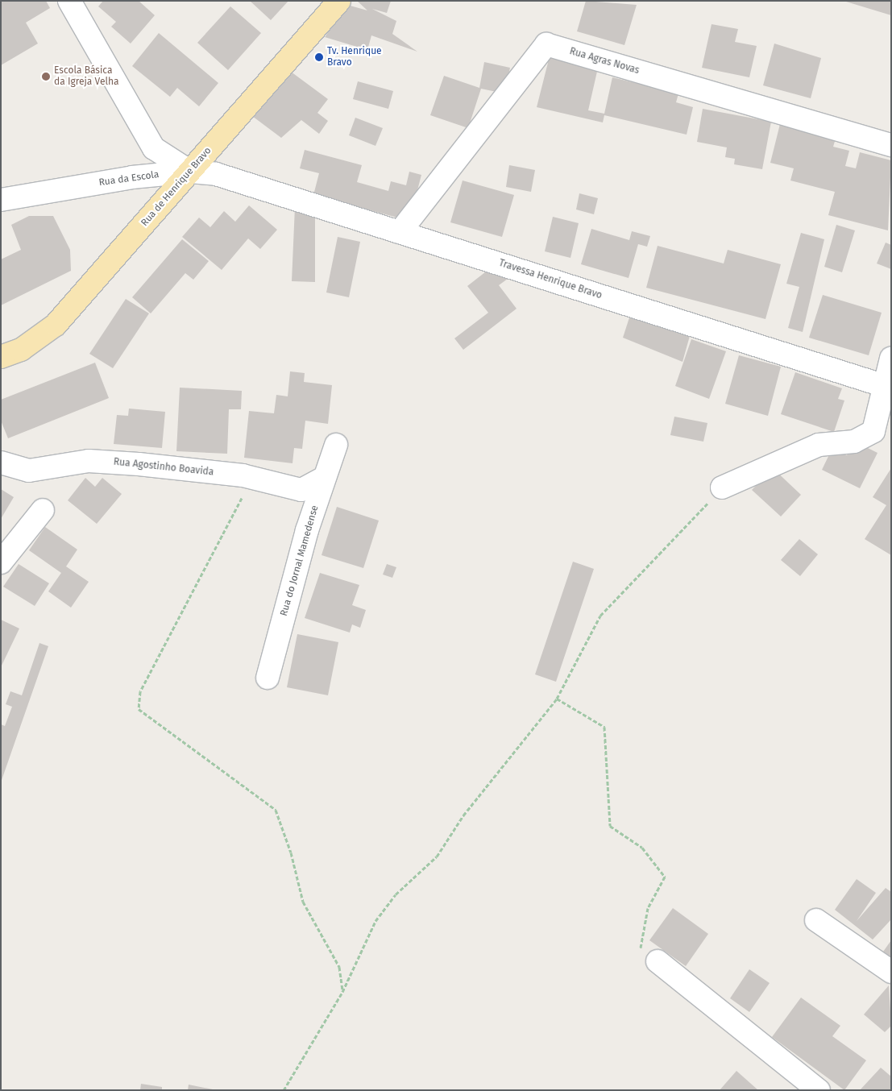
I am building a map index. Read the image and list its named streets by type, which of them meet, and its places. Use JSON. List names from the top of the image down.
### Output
{
  "streets": {
    "main road": ["Rua de Henrique Bravo"],
    "street": [
      "Rua Agras Novas",
      "Rua da Escola",
      "Travessa Henrique Bravo",
      "Rua Agostinho Boavida",
      "Rua do Jornal Mamedense"
    ]
  },
  "crossings": [
    ["Rua Agras Novas", "Travessa Henrique Bravo"],
    ["Rua da Escola", "Rua de Henrique Bravo"],
    ["Rua da Escola", "Travessa Henrique Bravo"],
    ["Rua de Henrique Bravo", "Travessa Henrique Bravo"],
    ["Rua Agostinho Boavida", "Rua do Jornal Mamedense"]
  ],
  "places": ["Tv. Henrique Bravo", "Escola Básica da Igreja Velha"]
}
